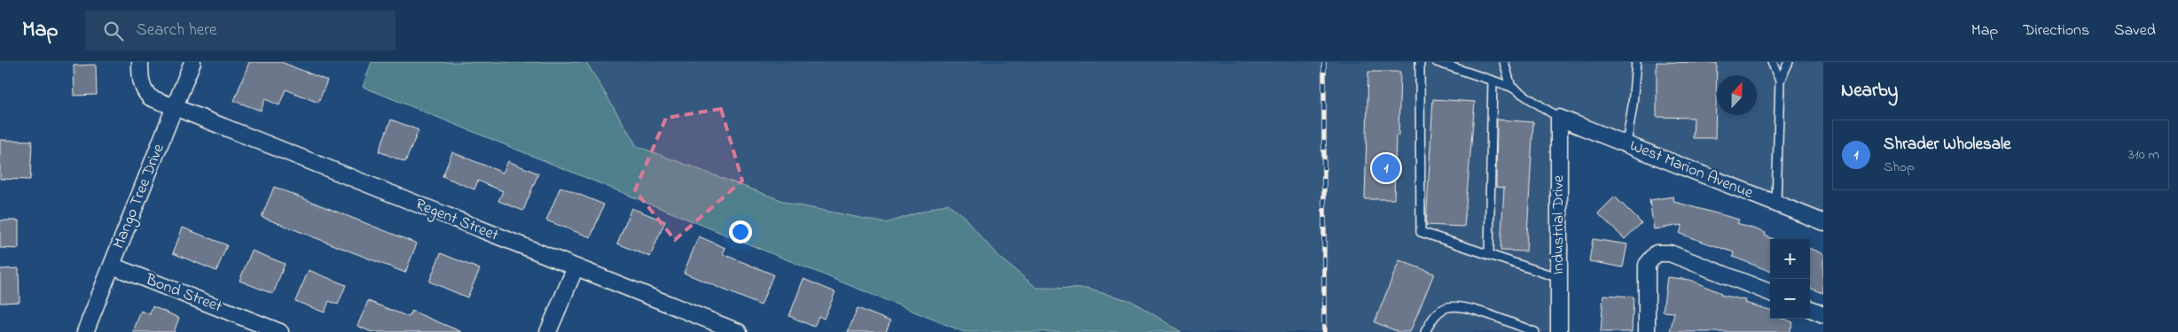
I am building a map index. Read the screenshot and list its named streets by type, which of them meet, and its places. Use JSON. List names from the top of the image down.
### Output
{
  "streets": {
    "street": [
      "West Marion Avenue",
      "Mango Tree Drive",
      "Regent Street",
      "Industrial Drive",
      "Bond Street"
    ]
  },
  "crossings": [
    ["West Marion Avenue", "Industrial Drive"],
    ["Mango Tree Drive", "Regent Street"],
    ["Mango Tree Drive", "Bond Street"]
  ],
  "north": "top",
  "page": {
    "header": "Map",
    "search": "Search here",
    "nav": ["Map", "Directions", "Saved"],
    "heading": "Nearby",
    "list": [
      {
        "mark": "1",
        "name": "Shrader Wholesale",
        "note": "Shop",
        "value": "310 m"
      }
    ],
    "pins": "1",
    "map_buttons": ["+", "−"]
  }
}
